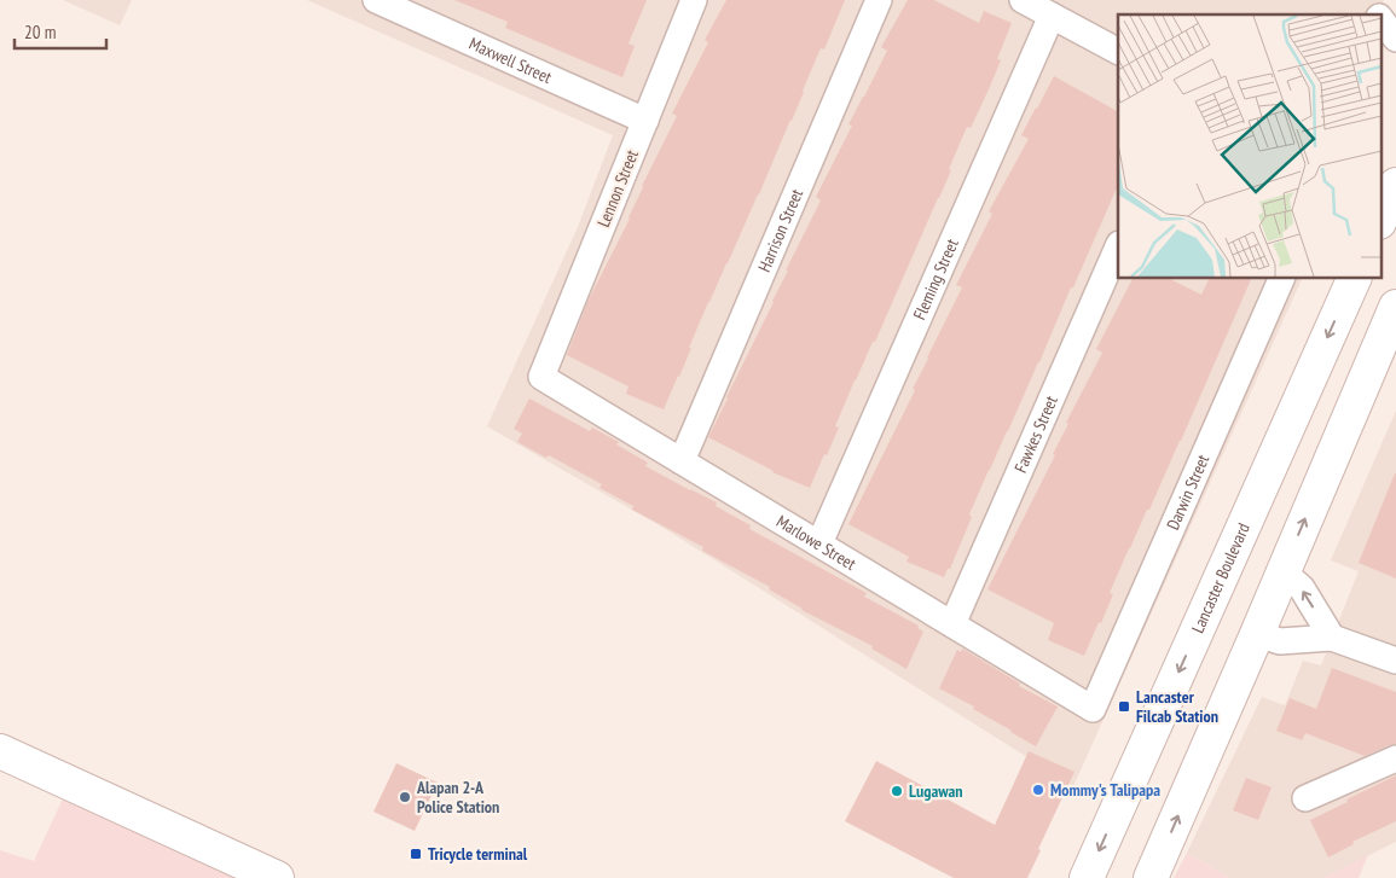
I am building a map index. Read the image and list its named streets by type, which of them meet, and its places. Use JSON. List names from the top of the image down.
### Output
{
  "streets": {
    "main road": ["Lancaster Boulevard"],
    "street": [
      "Maxwell Street",
      "Lennon Street",
      "Harrison Street",
      "Fleming Street",
      "Fawkes Street",
      "Darwin Street",
      "Marlowe Street"
    ]
  },
  "crossings": [
    ["Maxwell Street", "Lennon Street"],
    ["Lennon Street", "Marlowe Street"],
    ["Harrison Street", "Marlowe Street"],
    ["Fleming Street", "Marlowe Street"],
    ["Fawkes Street", "Marlowe Street"],
    ["Darwin Street", "Marlowe Street"]
  ],
  "places": {
    "transit": ["Lancaster Filcab Station", "Tricycle terminal"],
    "other": ["Mommy's Talipapa", "Lugawan", "Alapan 2-A Police Station"]
  },
  "scale_bar": "20 m"
}
